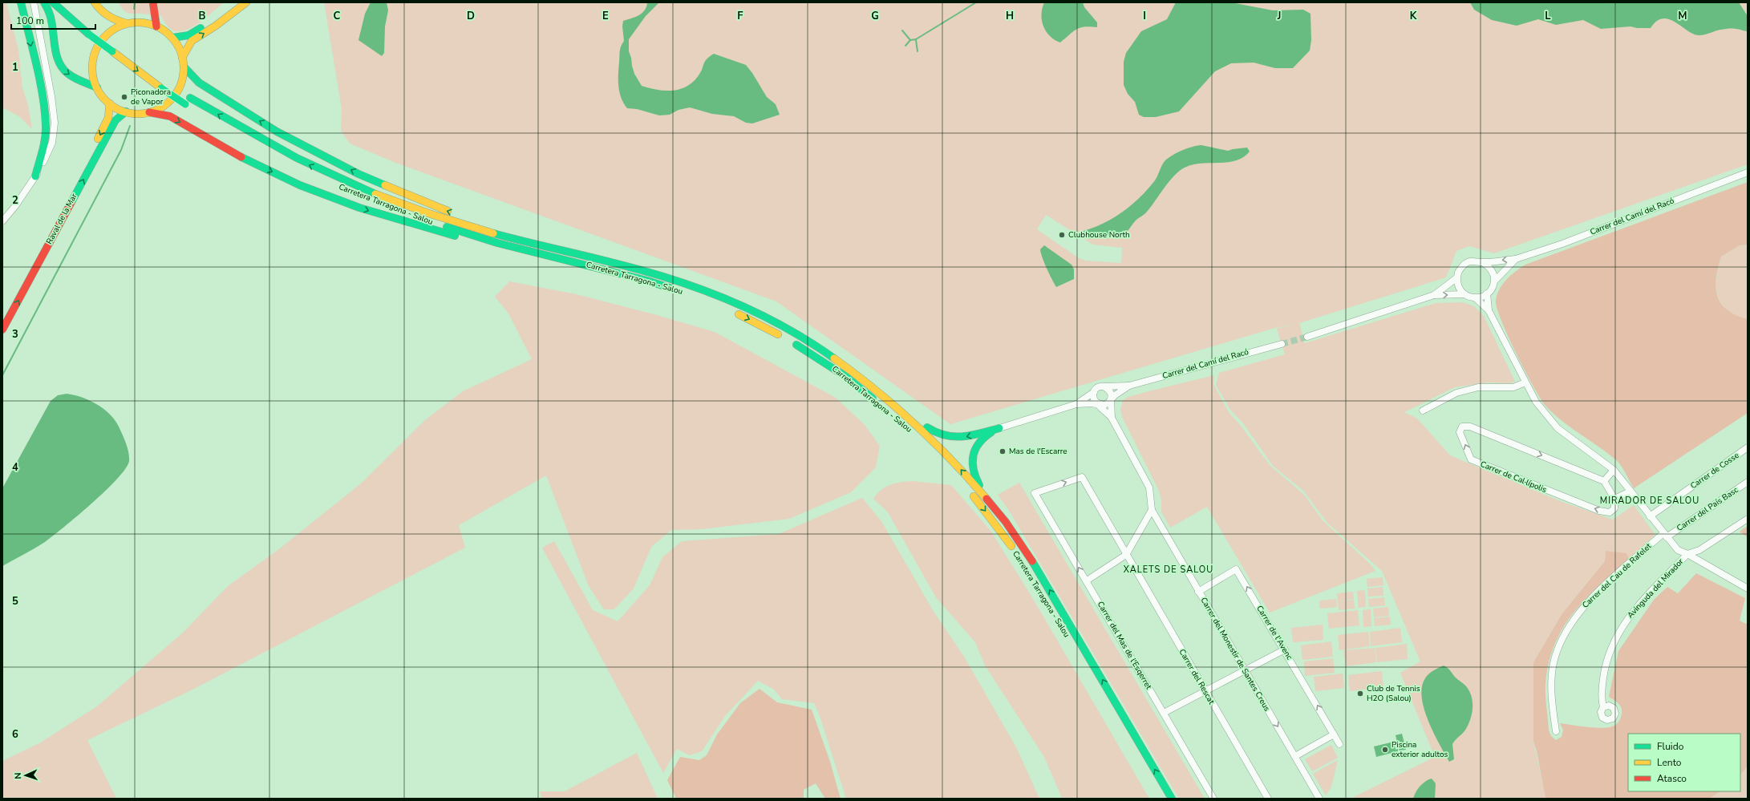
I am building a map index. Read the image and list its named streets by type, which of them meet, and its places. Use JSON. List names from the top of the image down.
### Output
{
  "streets": {
    "main road": ["Carretera Tarragona - Salou", "Raval de la Mar"],
    "street": [
      "Carrer del Camí del Racó",
      "Carrer de Cosse",
      "Carrer de Cal·lípolis",
      "Carrer del País Basc",
      "Carrer del Cau de Rafelet",
      "Avinguda del Mirador",
      "Carrer de l'Avenc",
      "Carrer del Mas de l'Esqerret",
      "Carrer del Monestir de Santes Creus",
      "Carrer del Rescat"
    ]
  },
  "crossings": [
    ["Carrer del País Basc", "Carrer del Cau de Rafelet"],
    ["Carrer de l'Avenc", "Carrer del Monestir de Santes Creus"],
    ["Carrer del Mas de l'Esqerret", "Carrer del Rescat"]
  ],
  "one_way": ["Carrer de l'Avenc"],
  "districts": ["MIRADOR DE SALOU", "XALETS DE SALOU"],
  "places": [
    "Piconadora de Vapor",
    "Clubhouse North",
    "Mas de l'Escarre",
    "Club de Tennis H2O (Salou)",
    "Piscina exterior adultos"
  ],
  "legend": ["Fluido", "Lento", "Atasco"],
  "scale_bar": "100 m",
  "north": "left",
  "grid": {
    "columns": [
      "B",
      "C",
      "D",
      "E",
      "F",
      "G",
      "H",
      "I",
      "J",
      "K",
      "L",
      "M"
    ],
    "rows": [
      "1",
      "2",
      "3",
      "4",
      "5",
      "6"
    ]
  }
}
